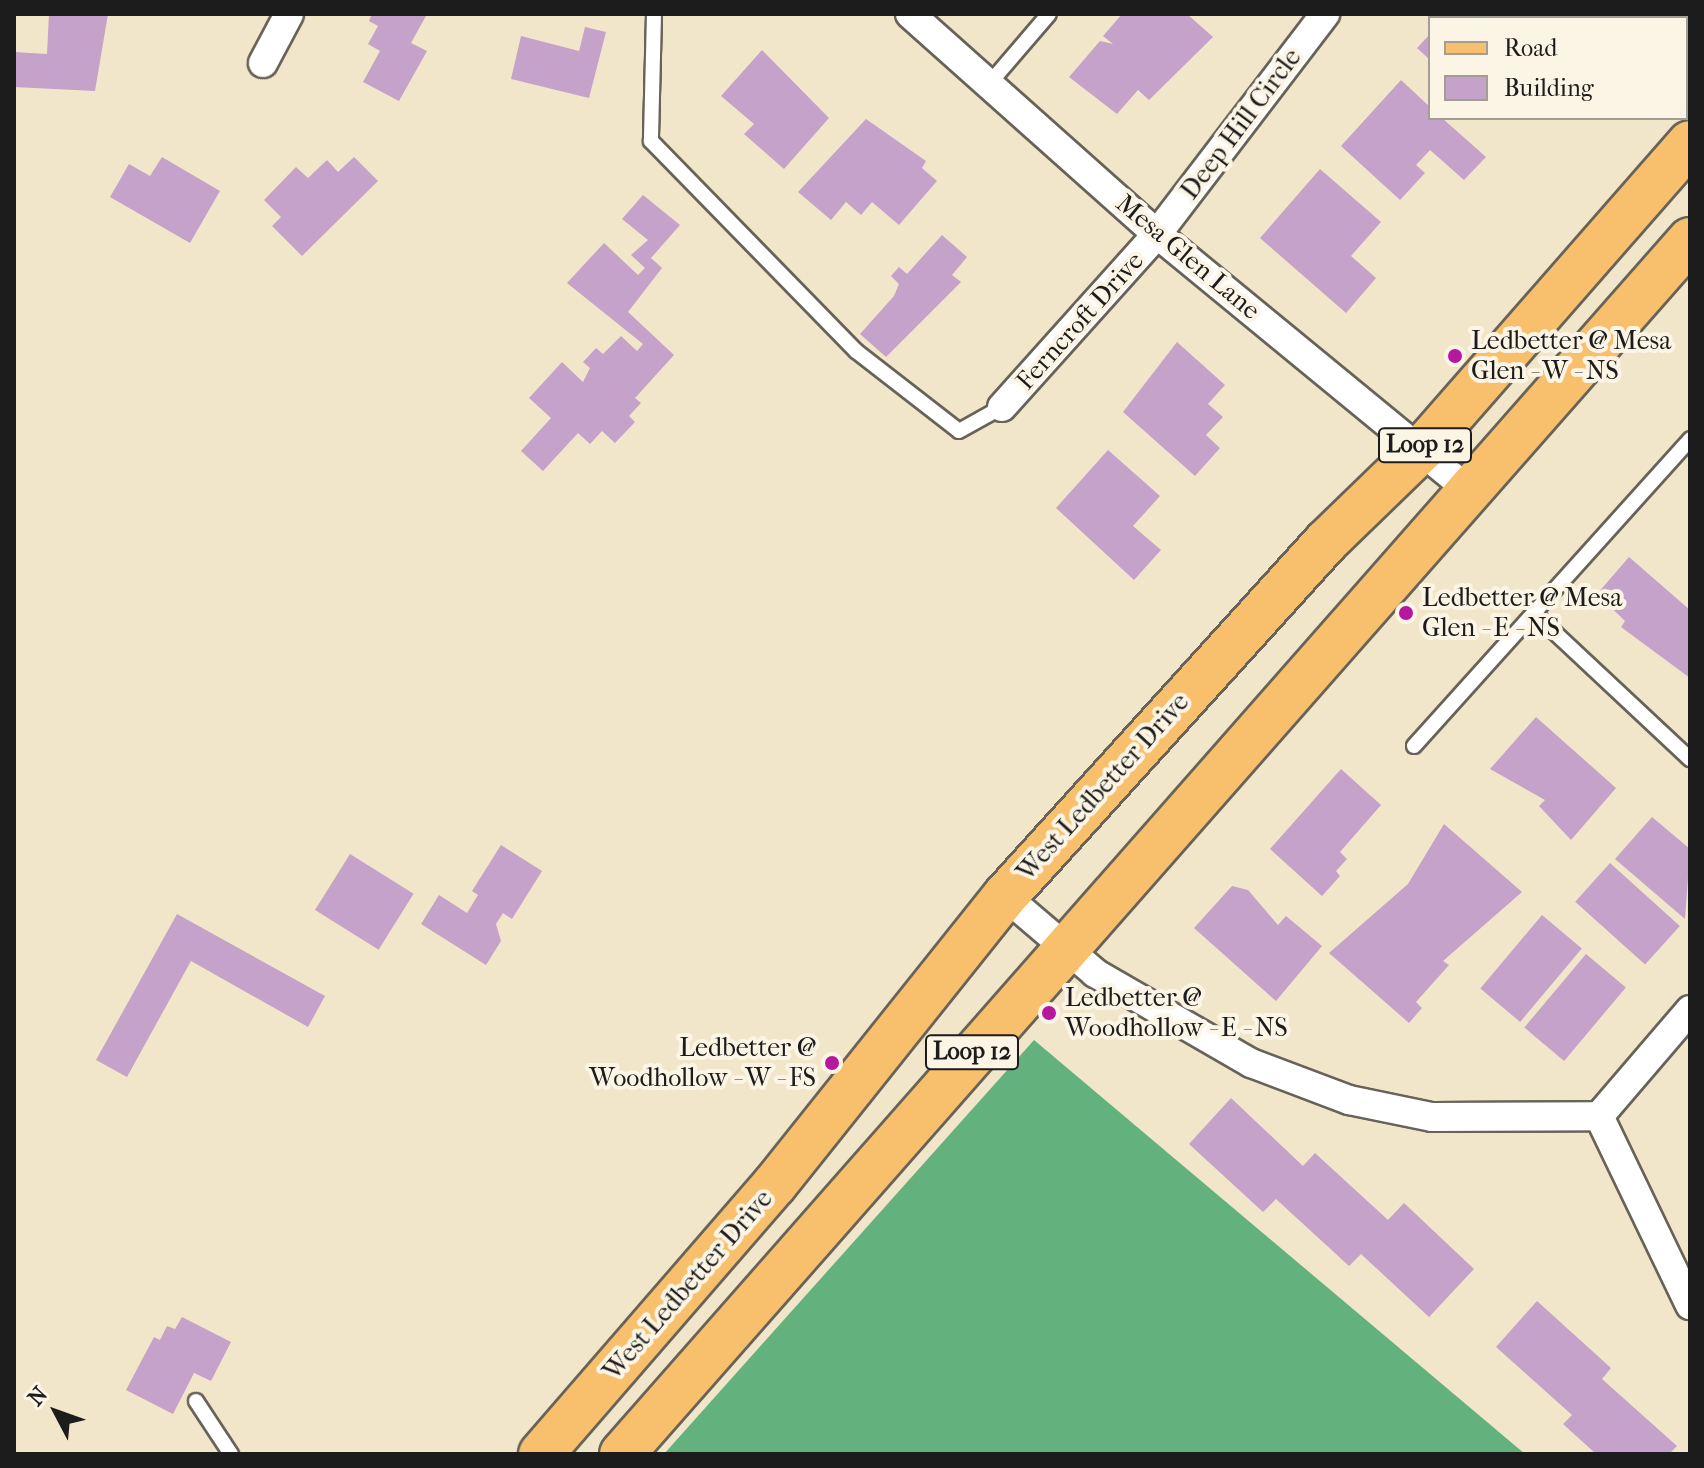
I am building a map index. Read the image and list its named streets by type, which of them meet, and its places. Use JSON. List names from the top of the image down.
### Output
{
  "streets": {
    "main road": ["Loop 12", "West Ledbetter Drive"],
    "street": ["Deep Hill Circle", "Mesa Glen Lane", "Ferncroft Drive"]
  },
  "crossings": [
    ["Deep Hill Circle", "Mesa Glen Lane"],
    ["Deep Hill Circle", "Ferncroft Drive"],
    ["Mesa Glen Lane", "Ferncroft Drive"],
    ["Mesa Glen Lane", "Loop 12"],
    ["Mesa Glen Lane", "West Ledbetter Drive"]
  ],
  "places": [
    "Ledbetter @ Mesa Glen - W - NS",
    "Ledbetter @ Mesa Glen - E - NS",
    "Ledbetter @ Woodhollow - E - NS",
    "Ledbetter @ Woodhollow - W - FS"
  ],
  "legend": ["Road", "Building"],
  "north": "top left"
}
